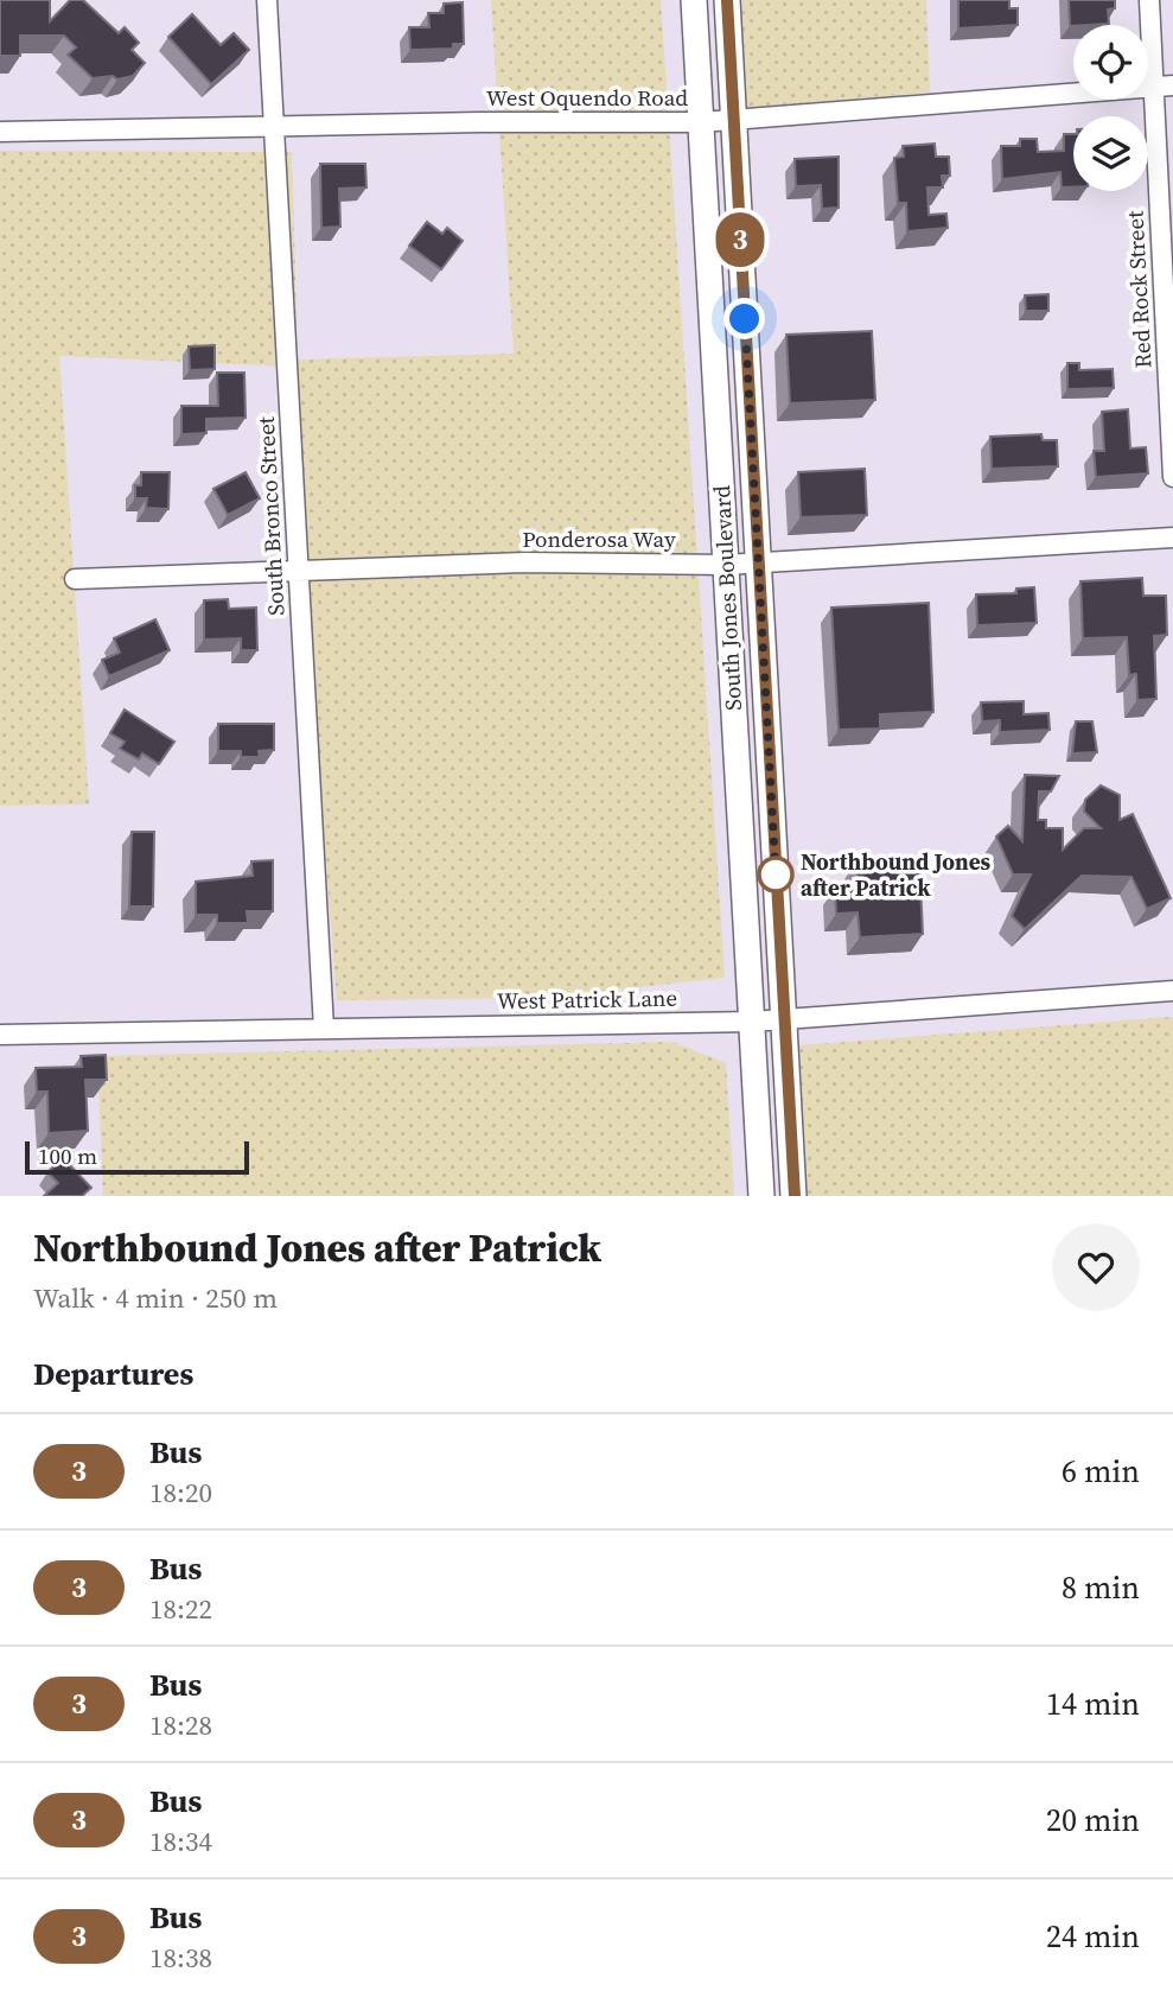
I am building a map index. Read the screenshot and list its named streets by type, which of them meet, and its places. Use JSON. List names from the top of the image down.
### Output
{
  "streets": {
    "main road": ["South Jones Boulevard"],
    "street": [
      "West Oquendo Road",
      "Red Rock Street",
      "South Bronco Street",
      "Ponderosa Way",
      "West Patrick Lane"
    ]
  },
  "crossings": [
    ["West Oquendo Road", "Red Rock Street"],
    ["West Oquendo Road", "South Bronco Street"],
    ["West Oquendo Road", "South Jones Boulevard"],
    ["South Bronco Street", "Ponderosa Way"],
    ["South Bronco Street", "West Patrick Lane"],
    ["Ponderosa Way", "South Jones Boulevard"],
    ["South Jones Boulevard", "West Patrick Lane"]
  ],
  "places": ["Northbound Jones after Patrick"],
  "lines": ["bus line 3"],
  "scale_bar": "100 m",
  "page": {
    "on_map": "3",
    "scale": "100 m",
    "heading": [
      ["Northbound Jones after Patrick", "Walk · 4 min · 250 m"],
      "Departures"
    ],
    "list": [
      {
        "mark": "3",
        "name": "Bus",
        "note": "18:20",
        "value": "6 min"
      },
      {
        "mark": "3",
        "name": "Bus",
        "note": "18:22",
        "value": "8 min"
      },
      {
        "mark": "3",
        "name": "Bus",
        "note": "18:28",
        "value": "14 min"
      },
      {
        "mark": "3",
        "name": "Bus",
        "note": "18:34",
        "value": "20 min"
      },
      {
        "mark": "3",
        "name": "Bus",
        "note": "18:38",
        "value": "24 min"
      }
    ]
  }
}
